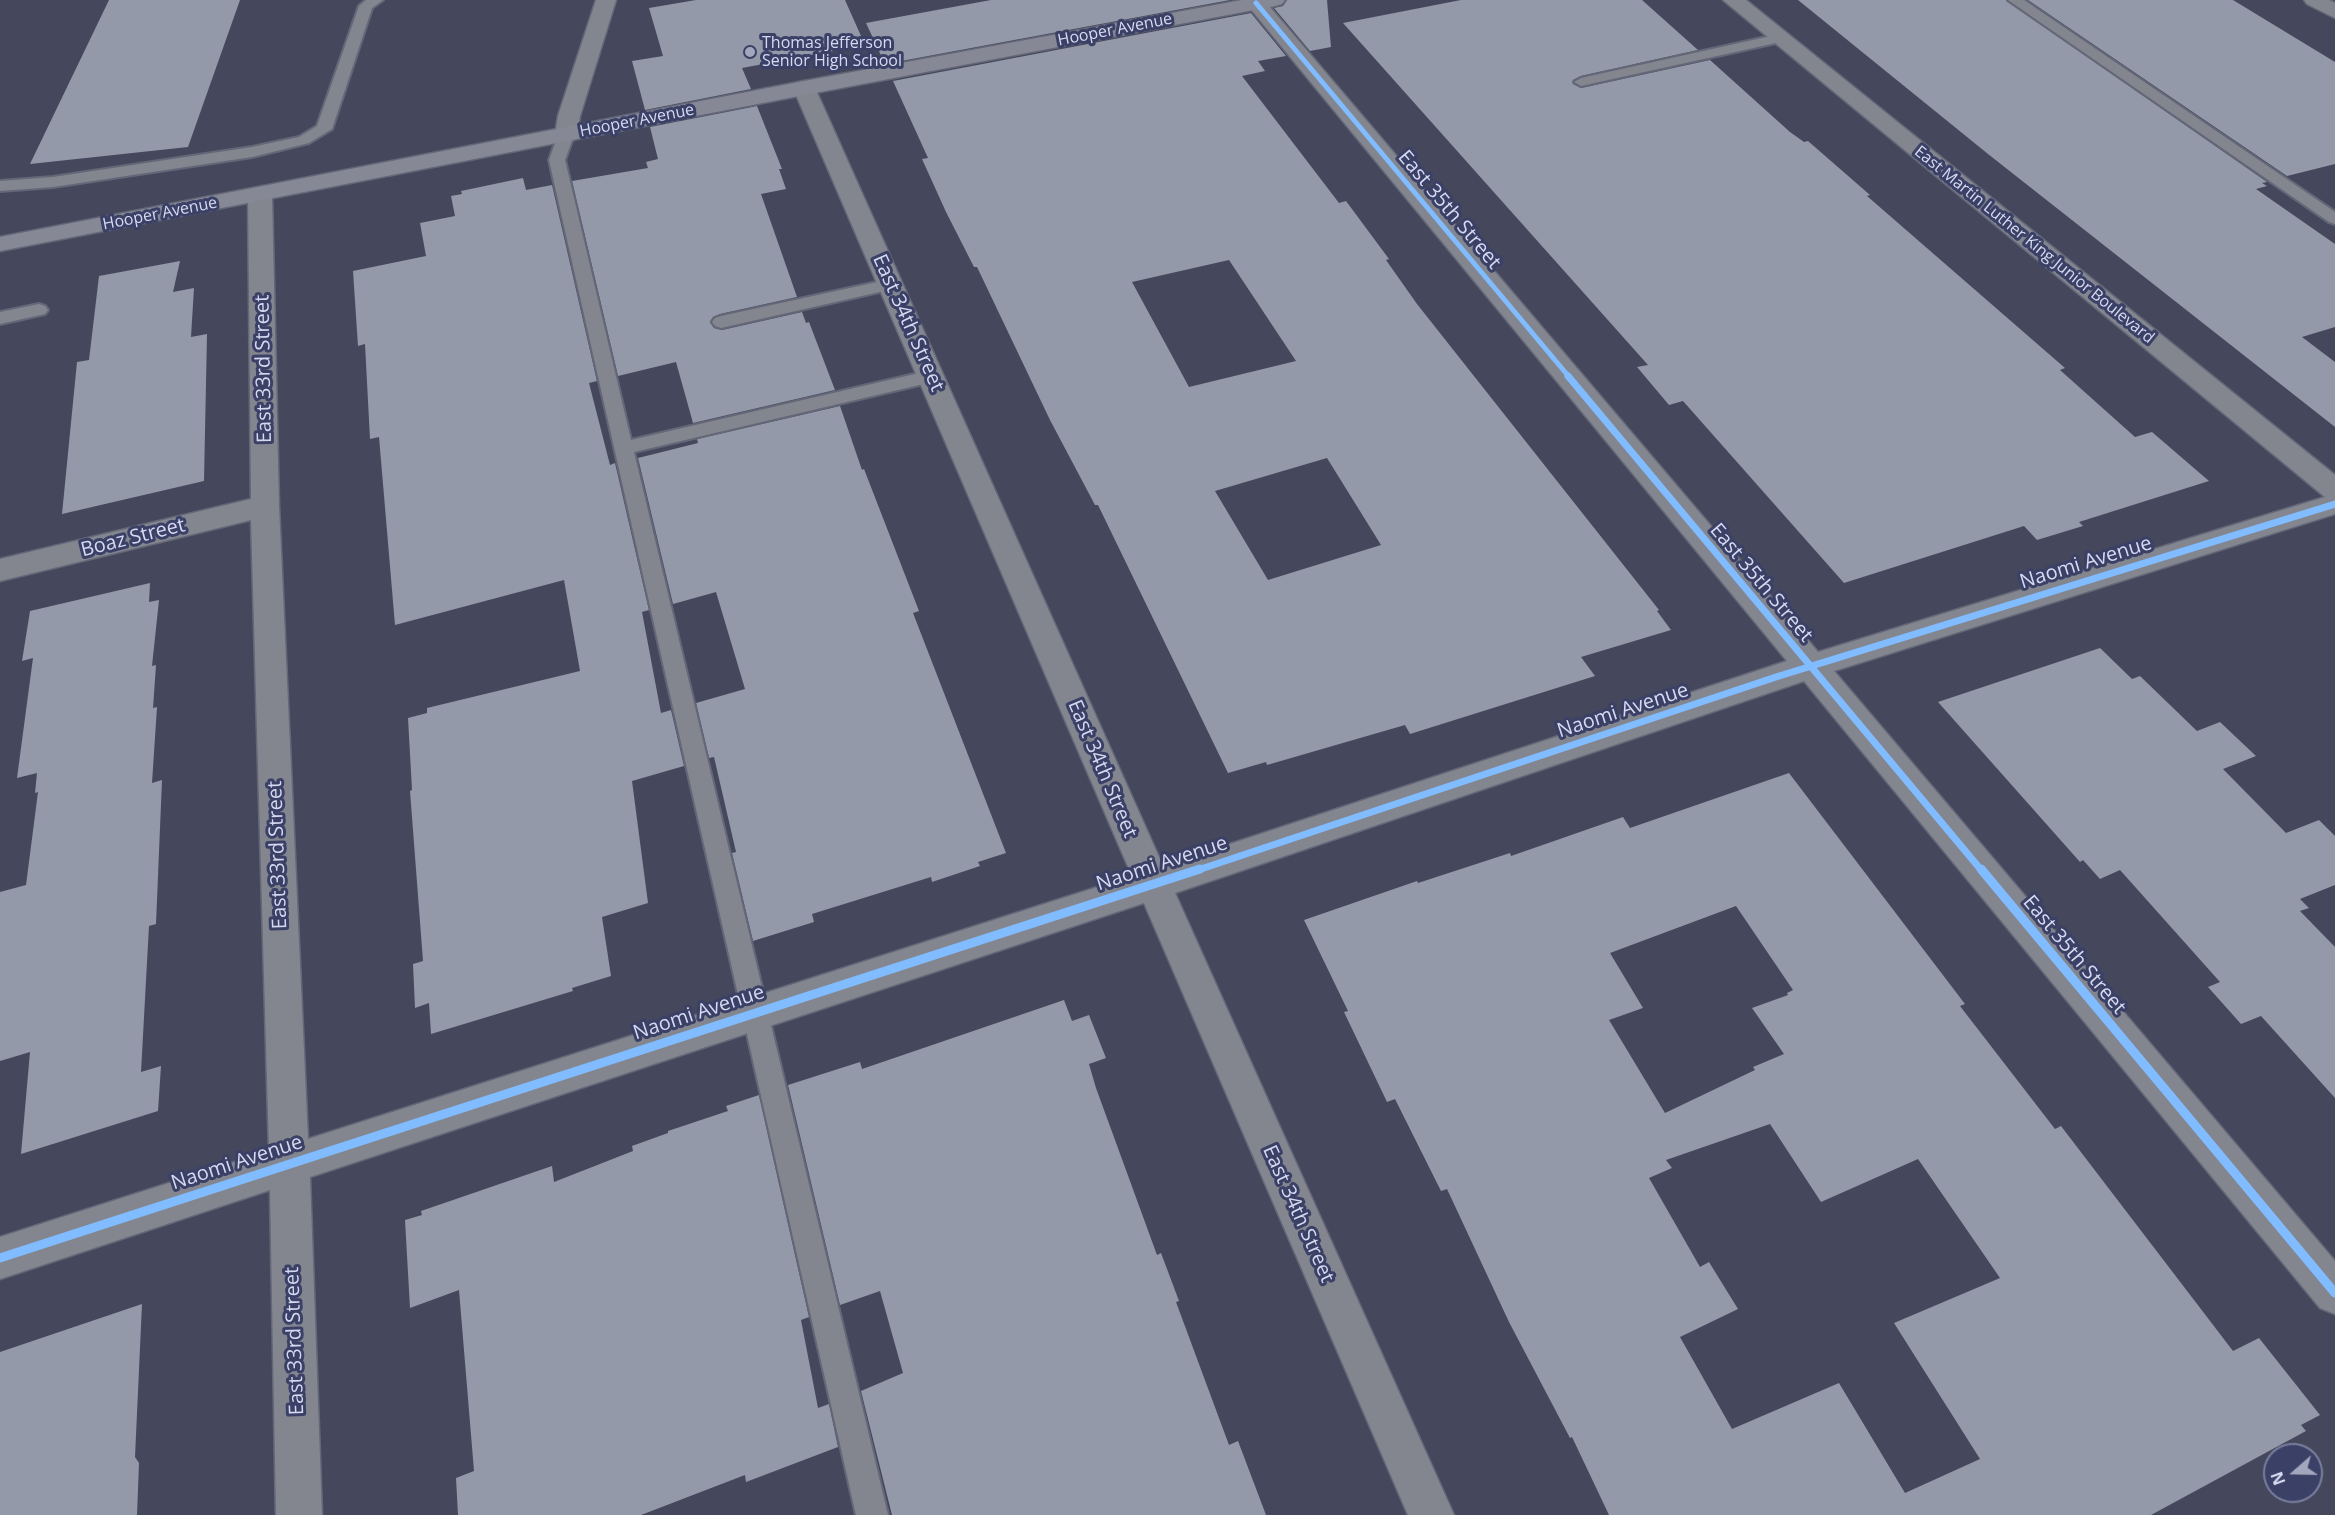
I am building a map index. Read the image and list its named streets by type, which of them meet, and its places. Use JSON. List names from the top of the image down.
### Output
{
  "streets": {
    "street": [
      "Hooper Avenue",
      "East 35th Street",
      "East Martin Luther King Junior Boulevard",
      "East 34th Street",
      "East 33rd Street",
      "Boaz Street",
      "Naomi Avenue"
    ]
  },
  "crossings": [
    ["Hooper Avenue", "East 35th Street"],
    ["Hooper Avenue", "East 34th Street"],
    ["Hooper Avenue", "East 33rd Street"],
    ["East 35th Street", "Naomi Avenue"],
    ["East 34th Street", "Naomi Avenue"],
    ["East 33rd Street", "Boaz Street"],
    ["East 33rd Street", "Naomi Avenue"]
  ],
  "places": ["Thomas Jefferson Senior High School"],
  "north": "left"
}
